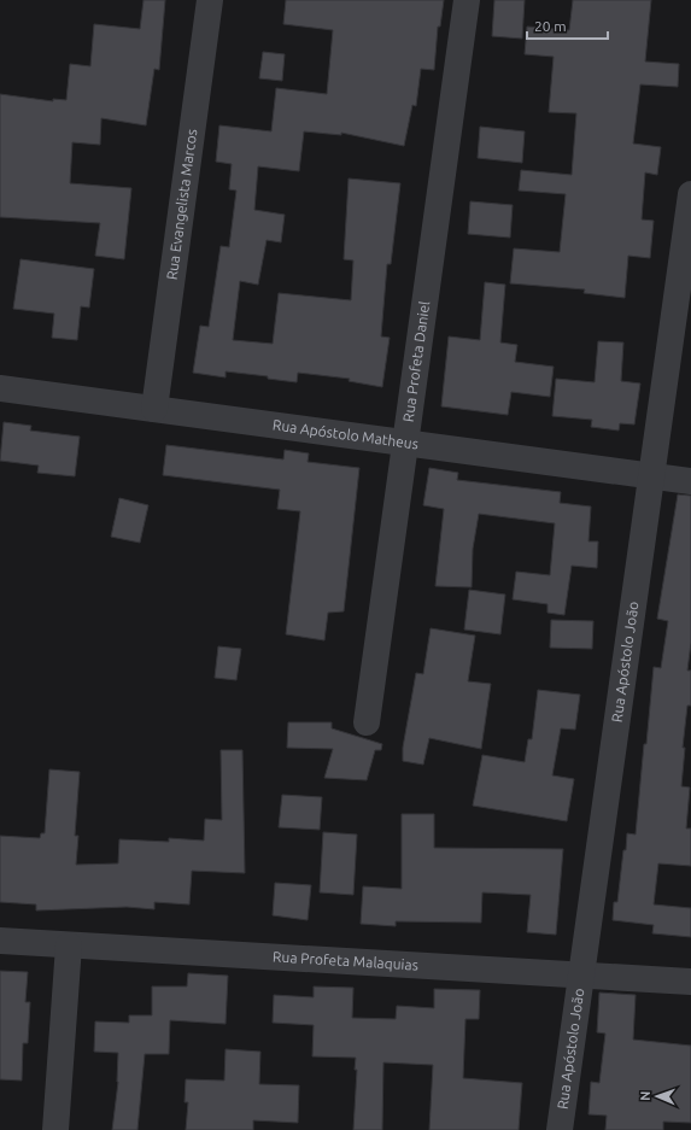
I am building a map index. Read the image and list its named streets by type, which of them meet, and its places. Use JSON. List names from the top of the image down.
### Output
{
  "streets": {
    "street": [
      "Rua Evangelista Marcos",
      "Rua Profeta Daniel",
      "Rua Apóstolo Matheus",
      "Rua Apóstolo João",
      "Rua Profeta Malaquias"
    ]
  },
  "crossings": [
    ["Rua Evangelista Marcos", "Rua Apóstolo Matheus"],
    ["Rua Profeta Daniel", "Rua Apóstolo Matheus"],
    ["Rua Apóstolo Matheus", "Rua Apóstolo João"],
    ["Rua Apóstolo João", "Rua Profeta Malaquias"]
  ],
  "scale_bar": "20 m",
  "north": "left"
}
